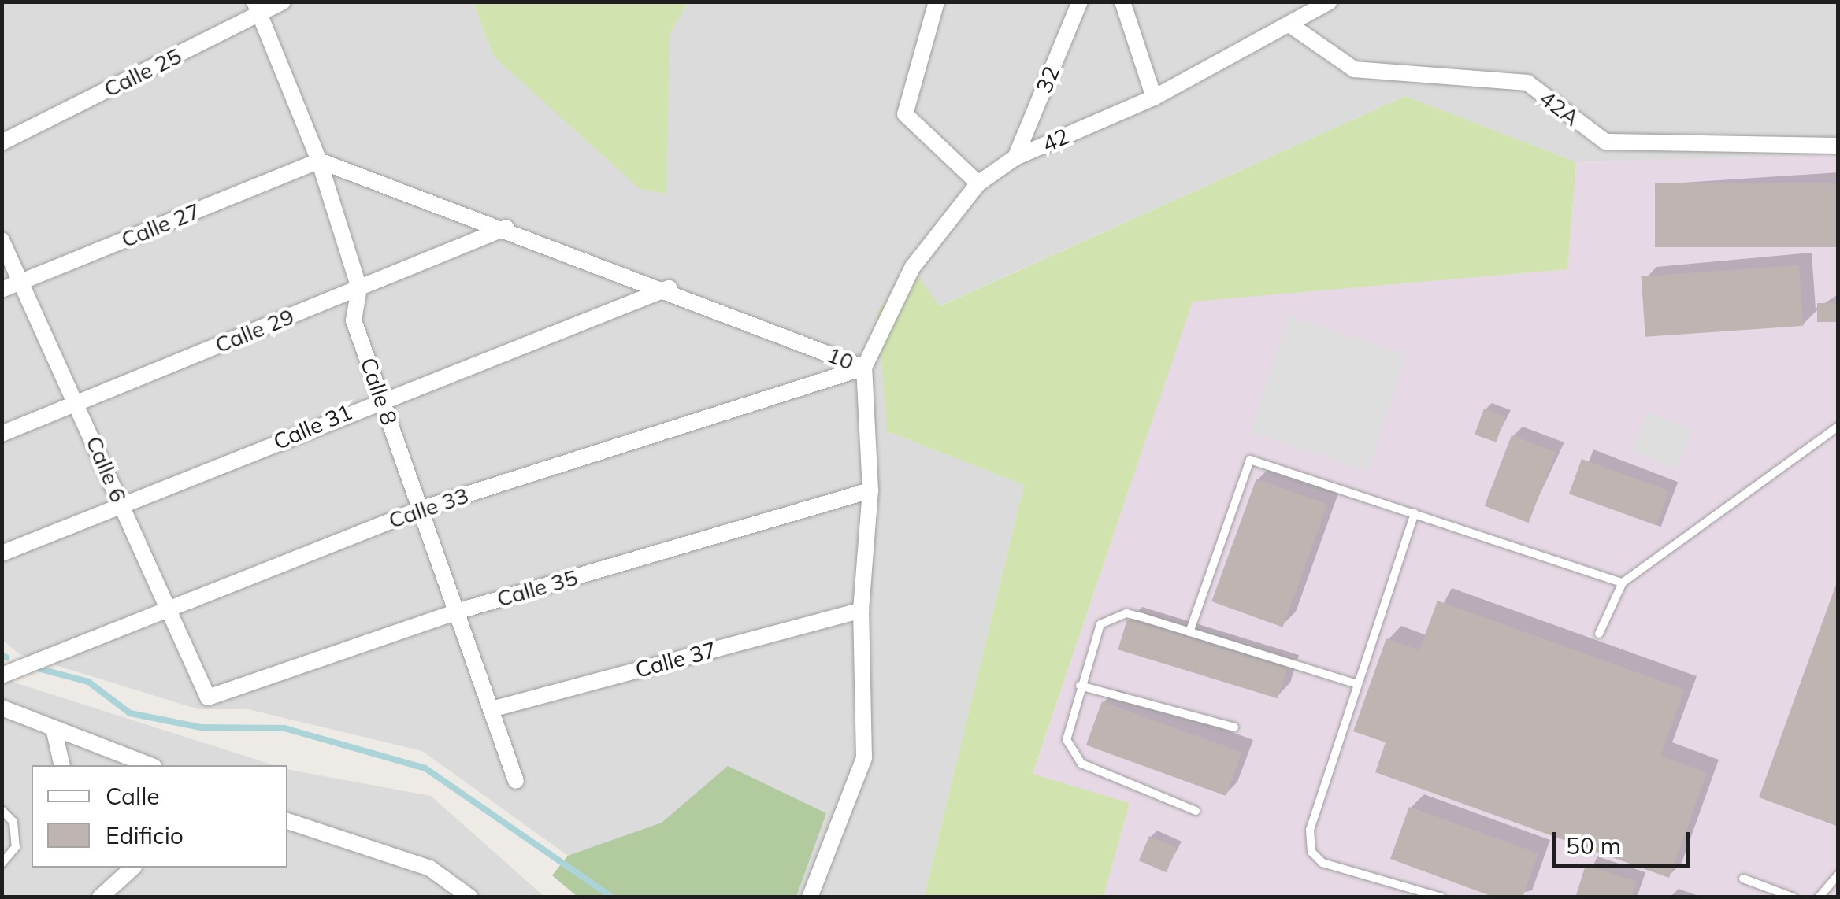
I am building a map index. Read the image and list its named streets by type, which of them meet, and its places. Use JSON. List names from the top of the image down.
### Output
{
  "streets": {
    "street": [
      "Calle 25",
      "32",
      "42A",
      "42",
      "Calle 27",
      "Calle 29",
      "10",
      "Calle 8",
      "Calle 31",
      "Calle 6",
      "Calle 33",
      "Calle 35",
      "Calle 37"
    ]
  },
  "crossings": [
    ["Calle 25", "Calle 8"],
    ["32", "42"],
    ["42A", "42"],
    ["42", "10"],
    ["42", "Calle 33"],
    ["Calle 27", "10"],
    ["Calle 27", "Calle 8"],
    ["Calle 27", "Calle 6"],
    ["Calle 29", "10"],
    ["Calle 29", "Calle 8"],
    ["Calle 29", "Calle 6"],
    ["10", "Calle 8"],
    ["10", "Calle 31"],
    ["10", "Calle 33"],
    ["10", "Calle 35"],
    ["10", "Calle 37"],
    ["Calle 8", "Calle 31"],
    ["Calle 8", "Calle 33"],
    ["Calle 8", "Calle 35"],
    ["Calle 8", "Calle 37"],
    ["Calle 31", "Calle 6"],
    ["Calle 6", "Calle 33"],
    ["Calle 6", "Calle 35"]
  ],
  "legend": ["Calle", "Edificio"],
  "scale_bar": "50 m"
}
